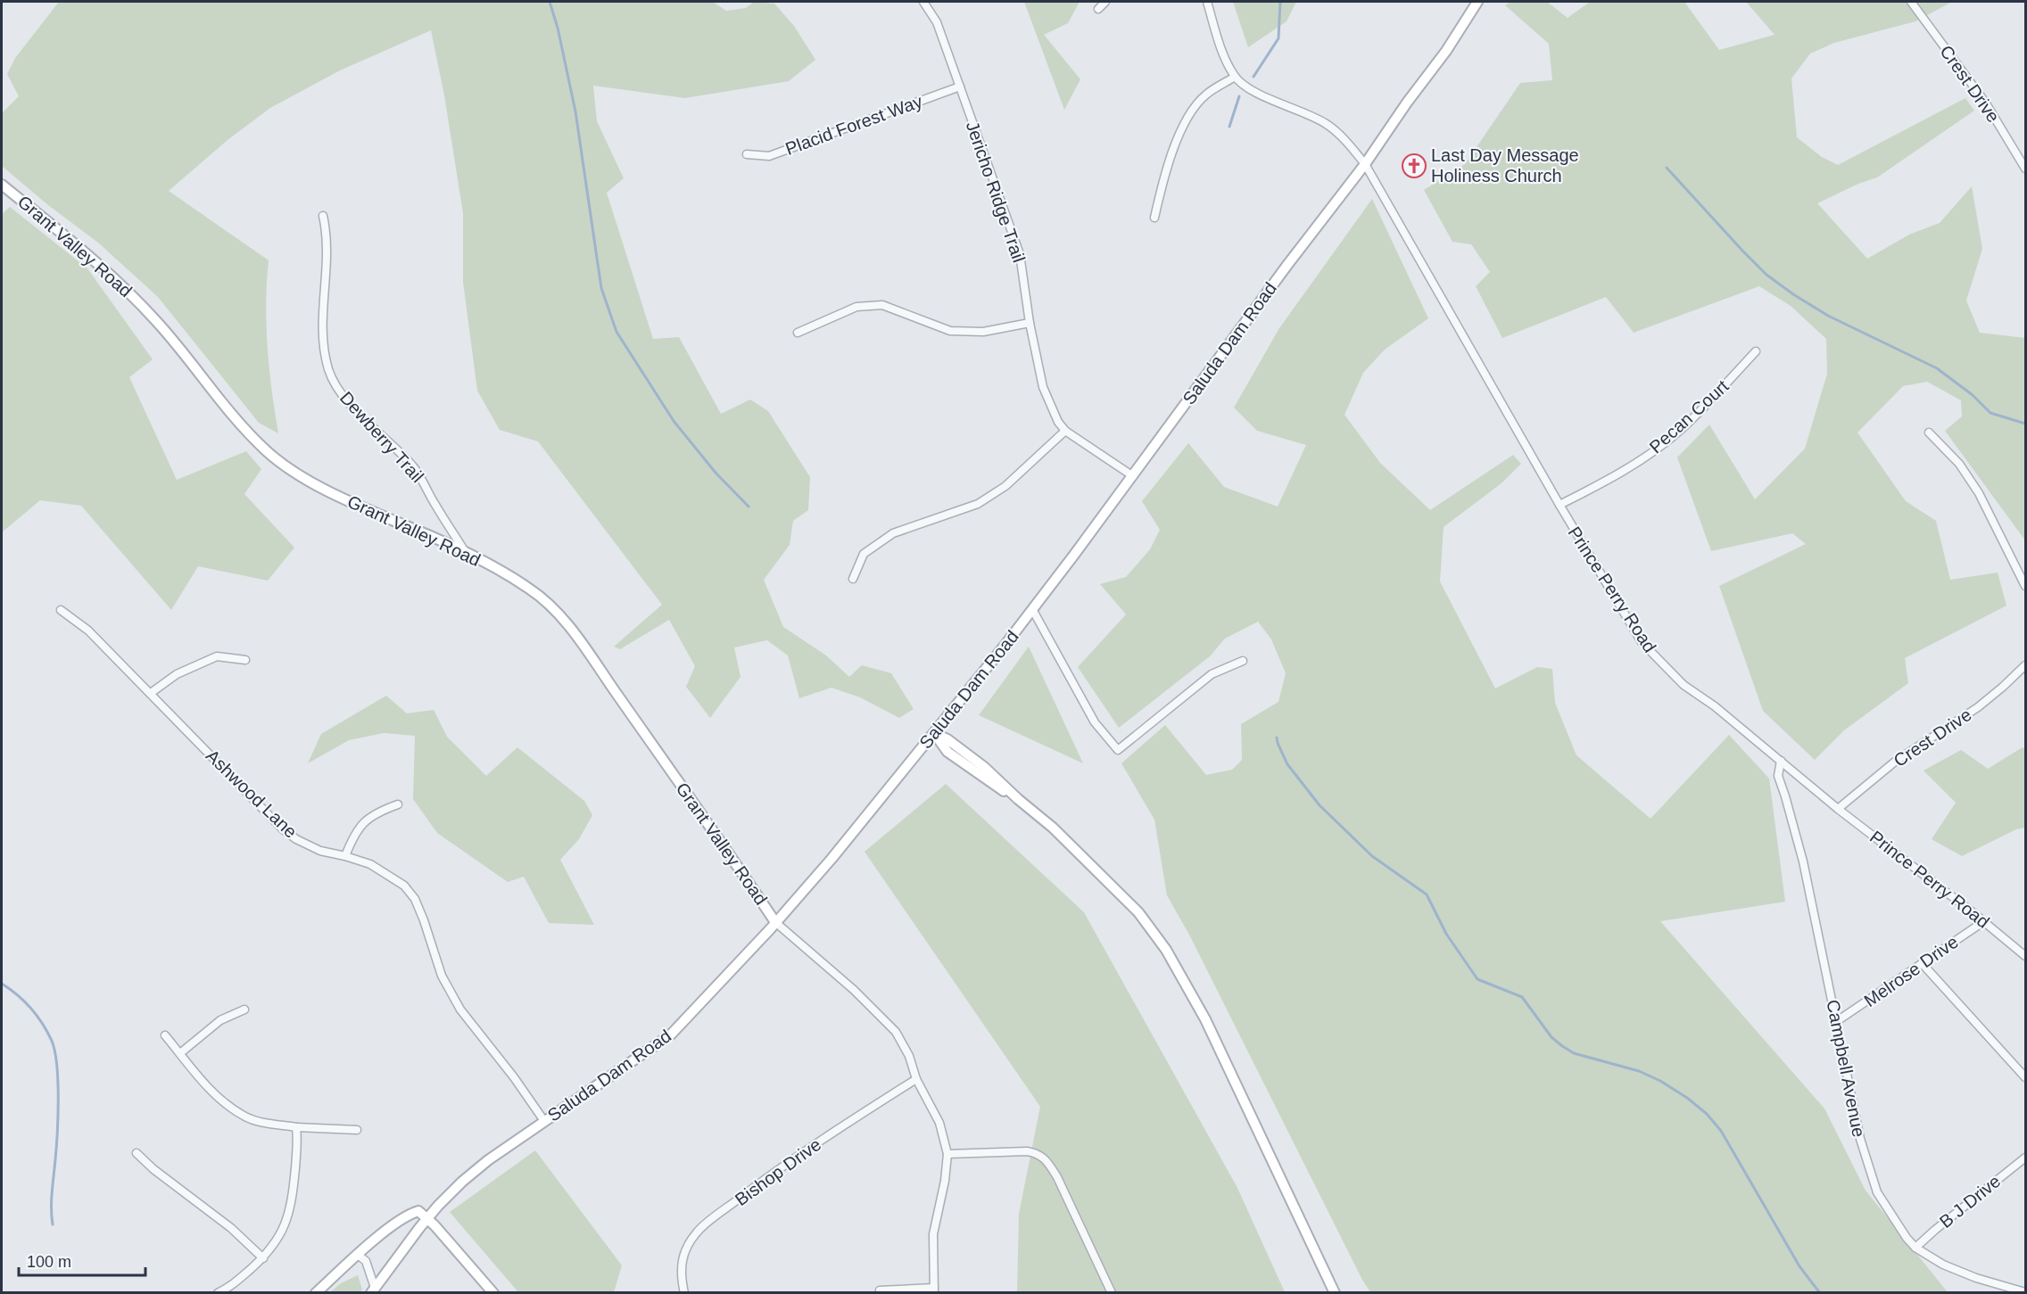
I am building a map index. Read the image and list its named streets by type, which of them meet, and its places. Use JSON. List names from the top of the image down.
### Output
{
  "streets": {
    "street": [
      "Crest Drive",
      "Placid Forest Way",
      "Jericho Ridge Trail",
      "Grant Valley Road",
      "Saluda Dam Road",
      "Pecan Court",
      "Dewberry Trail",
      "Prince Perry Road",
      "Ashwood Lane",
      "Melrose Drive",
      "Campbell Avenue",
      "Bishop Drive",
      "B J Drive"
    ]
  },
  "crossings": [
    ["Crest Drive", "Prince Perry Road"],
    ["Placid Forest Way", "Jericho Ridge Trail"],
    ["Jericho Ridge Trail", "Saluda Dam Road"],
    ["Grant Valley Road", "Saluda Dam Road"],
    ["Grant Valley Road", "Dewberry Trail"],
    ["Saluda Dam Road", "Prince Perry Road"],
    ["Saluda Dam Road", "Ashwood Lane"],
    ["Pecan Court", "Prince Perry Road"],
    ["Prince Perry Road", "Melrose Drive"],
    ["Prince Perry Road", "Campbell Avenue"],
    ["Melrose Drive", "Campbell Avenue"],
    ["Campbell Avenue", "B J Drive"]
  ],
  "places": {
    "church": ["Last Day Message Holiness Church"]
  },
  "scale_bar": "100 m"
}
